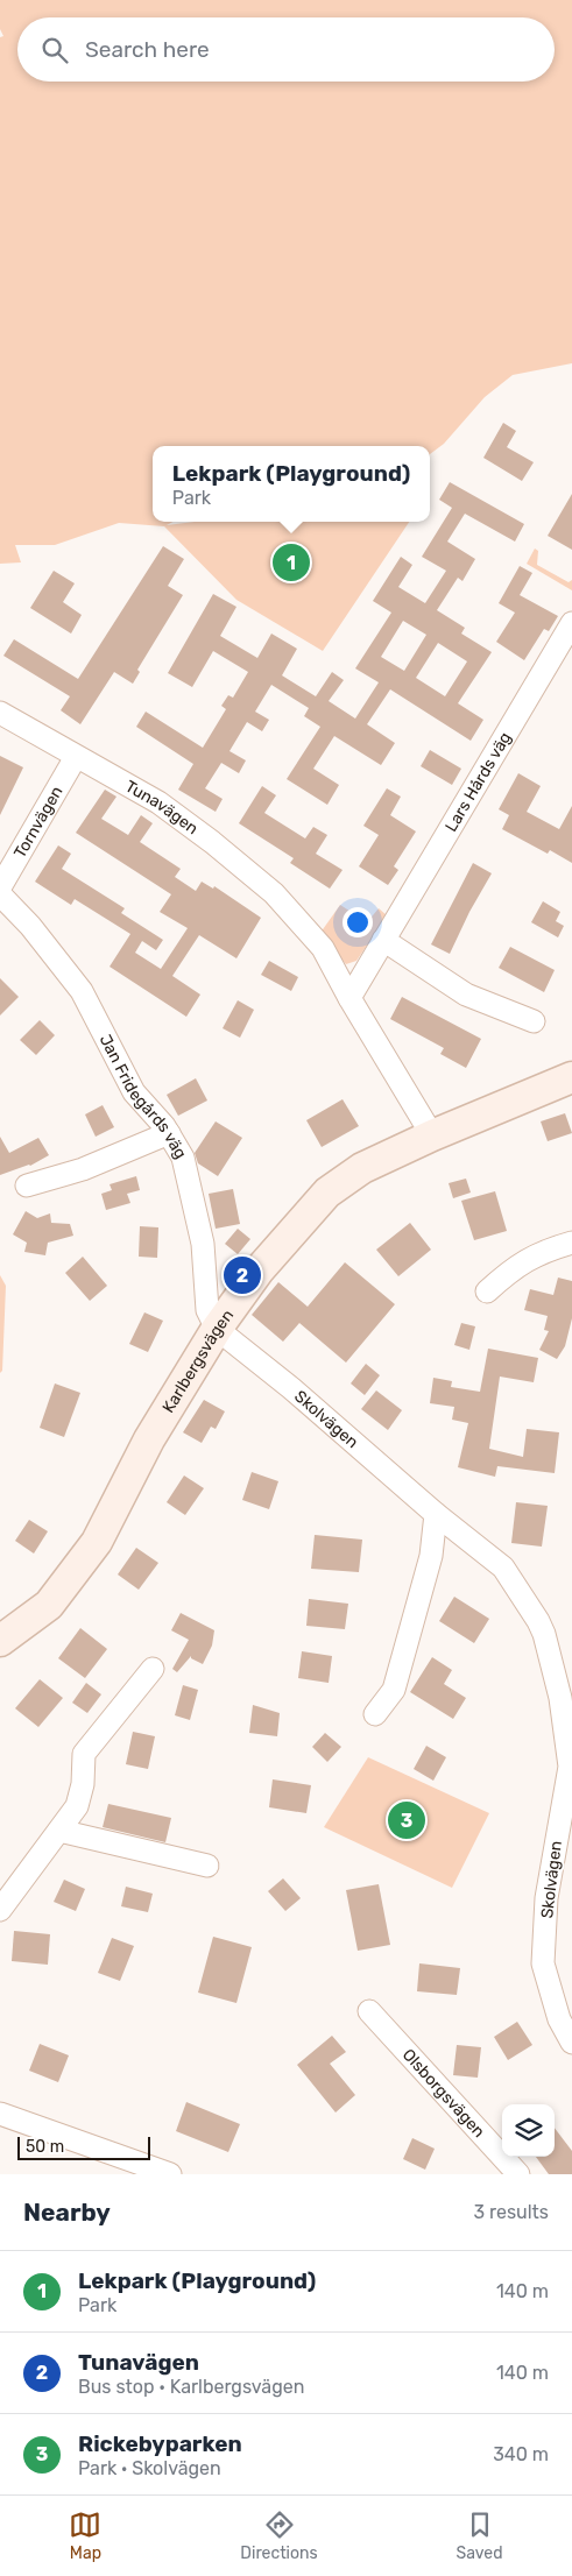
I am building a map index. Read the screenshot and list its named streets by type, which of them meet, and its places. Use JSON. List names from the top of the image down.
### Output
{
  "streets": {
    "street": [
      "Lars Hårds väg",
      "Tunavägen",
      "Tornvägen",
      "Jan Fridegårds väg",
      "Karlbergsvägen",
      "Skolvägen",
      "Olsborgsvägen"
    ]
  },
  "crossings": [
    ["Lars Hårds väg", "Tunavägen"],
    ["Tunavägen", "Tornvägen"],
    ["Tunavägen", "Karlbergsvägen"],
    ["Jan Fridegårds väg", "Karlbergsvägen"],
    ["Jan Fridegårds väg", "Skolvägen"],
    ["Karlbergsvägen", "Skolvägen"]
  ],
  "scale_bar": "50 m",
  "page": {
    "search": "Search here",
    "popup": ["Lekpark (Playground)", "Park"],
    "pins": ["1", "2", "3"],
    "scale": "50 m",
    "heading": ["Nearby", "3 results"],
    "list": [
      {
        "mark": "1",
        "name": "Lekpark (Playground)",
        "note": "Park",
        "value": "140 m"
      },
      {
        "mark": "2",
        "name": "Tunavägen",
        "note": "Bus stop · Karlbergsvägen",
        "value": "140 m"
      },
      {
        "mark": "3",
        "name": "Rickebyparken",
        "note": "Park · Skolvägen",
        "value": "340 m"
      }
    ],
    "nav": ["Map", "Directions", "Saved"]
  }
}
